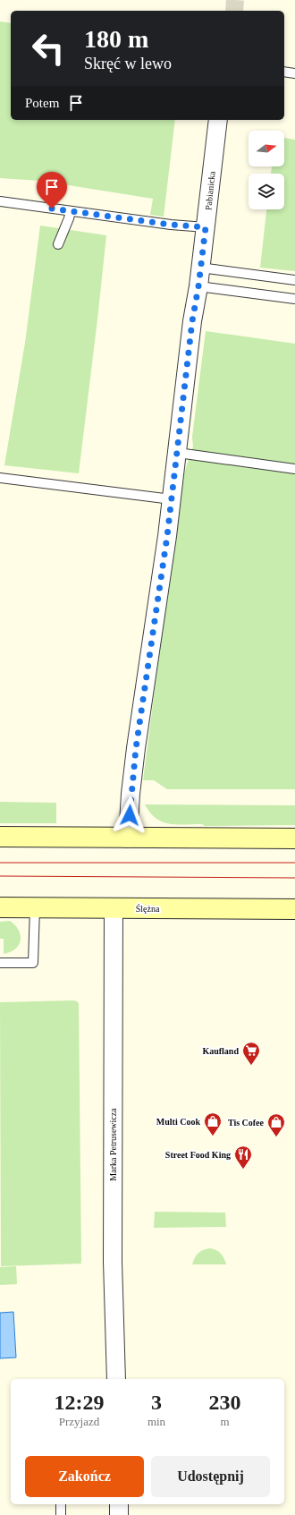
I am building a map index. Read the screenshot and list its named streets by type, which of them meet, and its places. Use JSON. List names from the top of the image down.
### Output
{
  "streets": {
    "main road": ["Ślężna"],
    "street": ["Pabianicka", "Marka Petrusewicza"]
  },
  "crossings": [
    ["Ślężna", "Marka Petrusewicza"]
  ],
  "places": {
    "supermarket": ["Kaufland"],
    "shop": ["Multi Cook", "Tis Cofee"],
    "restaurant": ["Street Food King"]
  },
  "north": "right",
  "page": {
    "turn": ["180 m", "Skręć w lewo"],
    "then": "Potem",
    "eta": [
      "12:29",
      "Przyjazd",
      "3",
      "min",
      "230",
      "m"
    ],
    "buttons": ["Zakończ", "Udostępnij"]
  }
}
